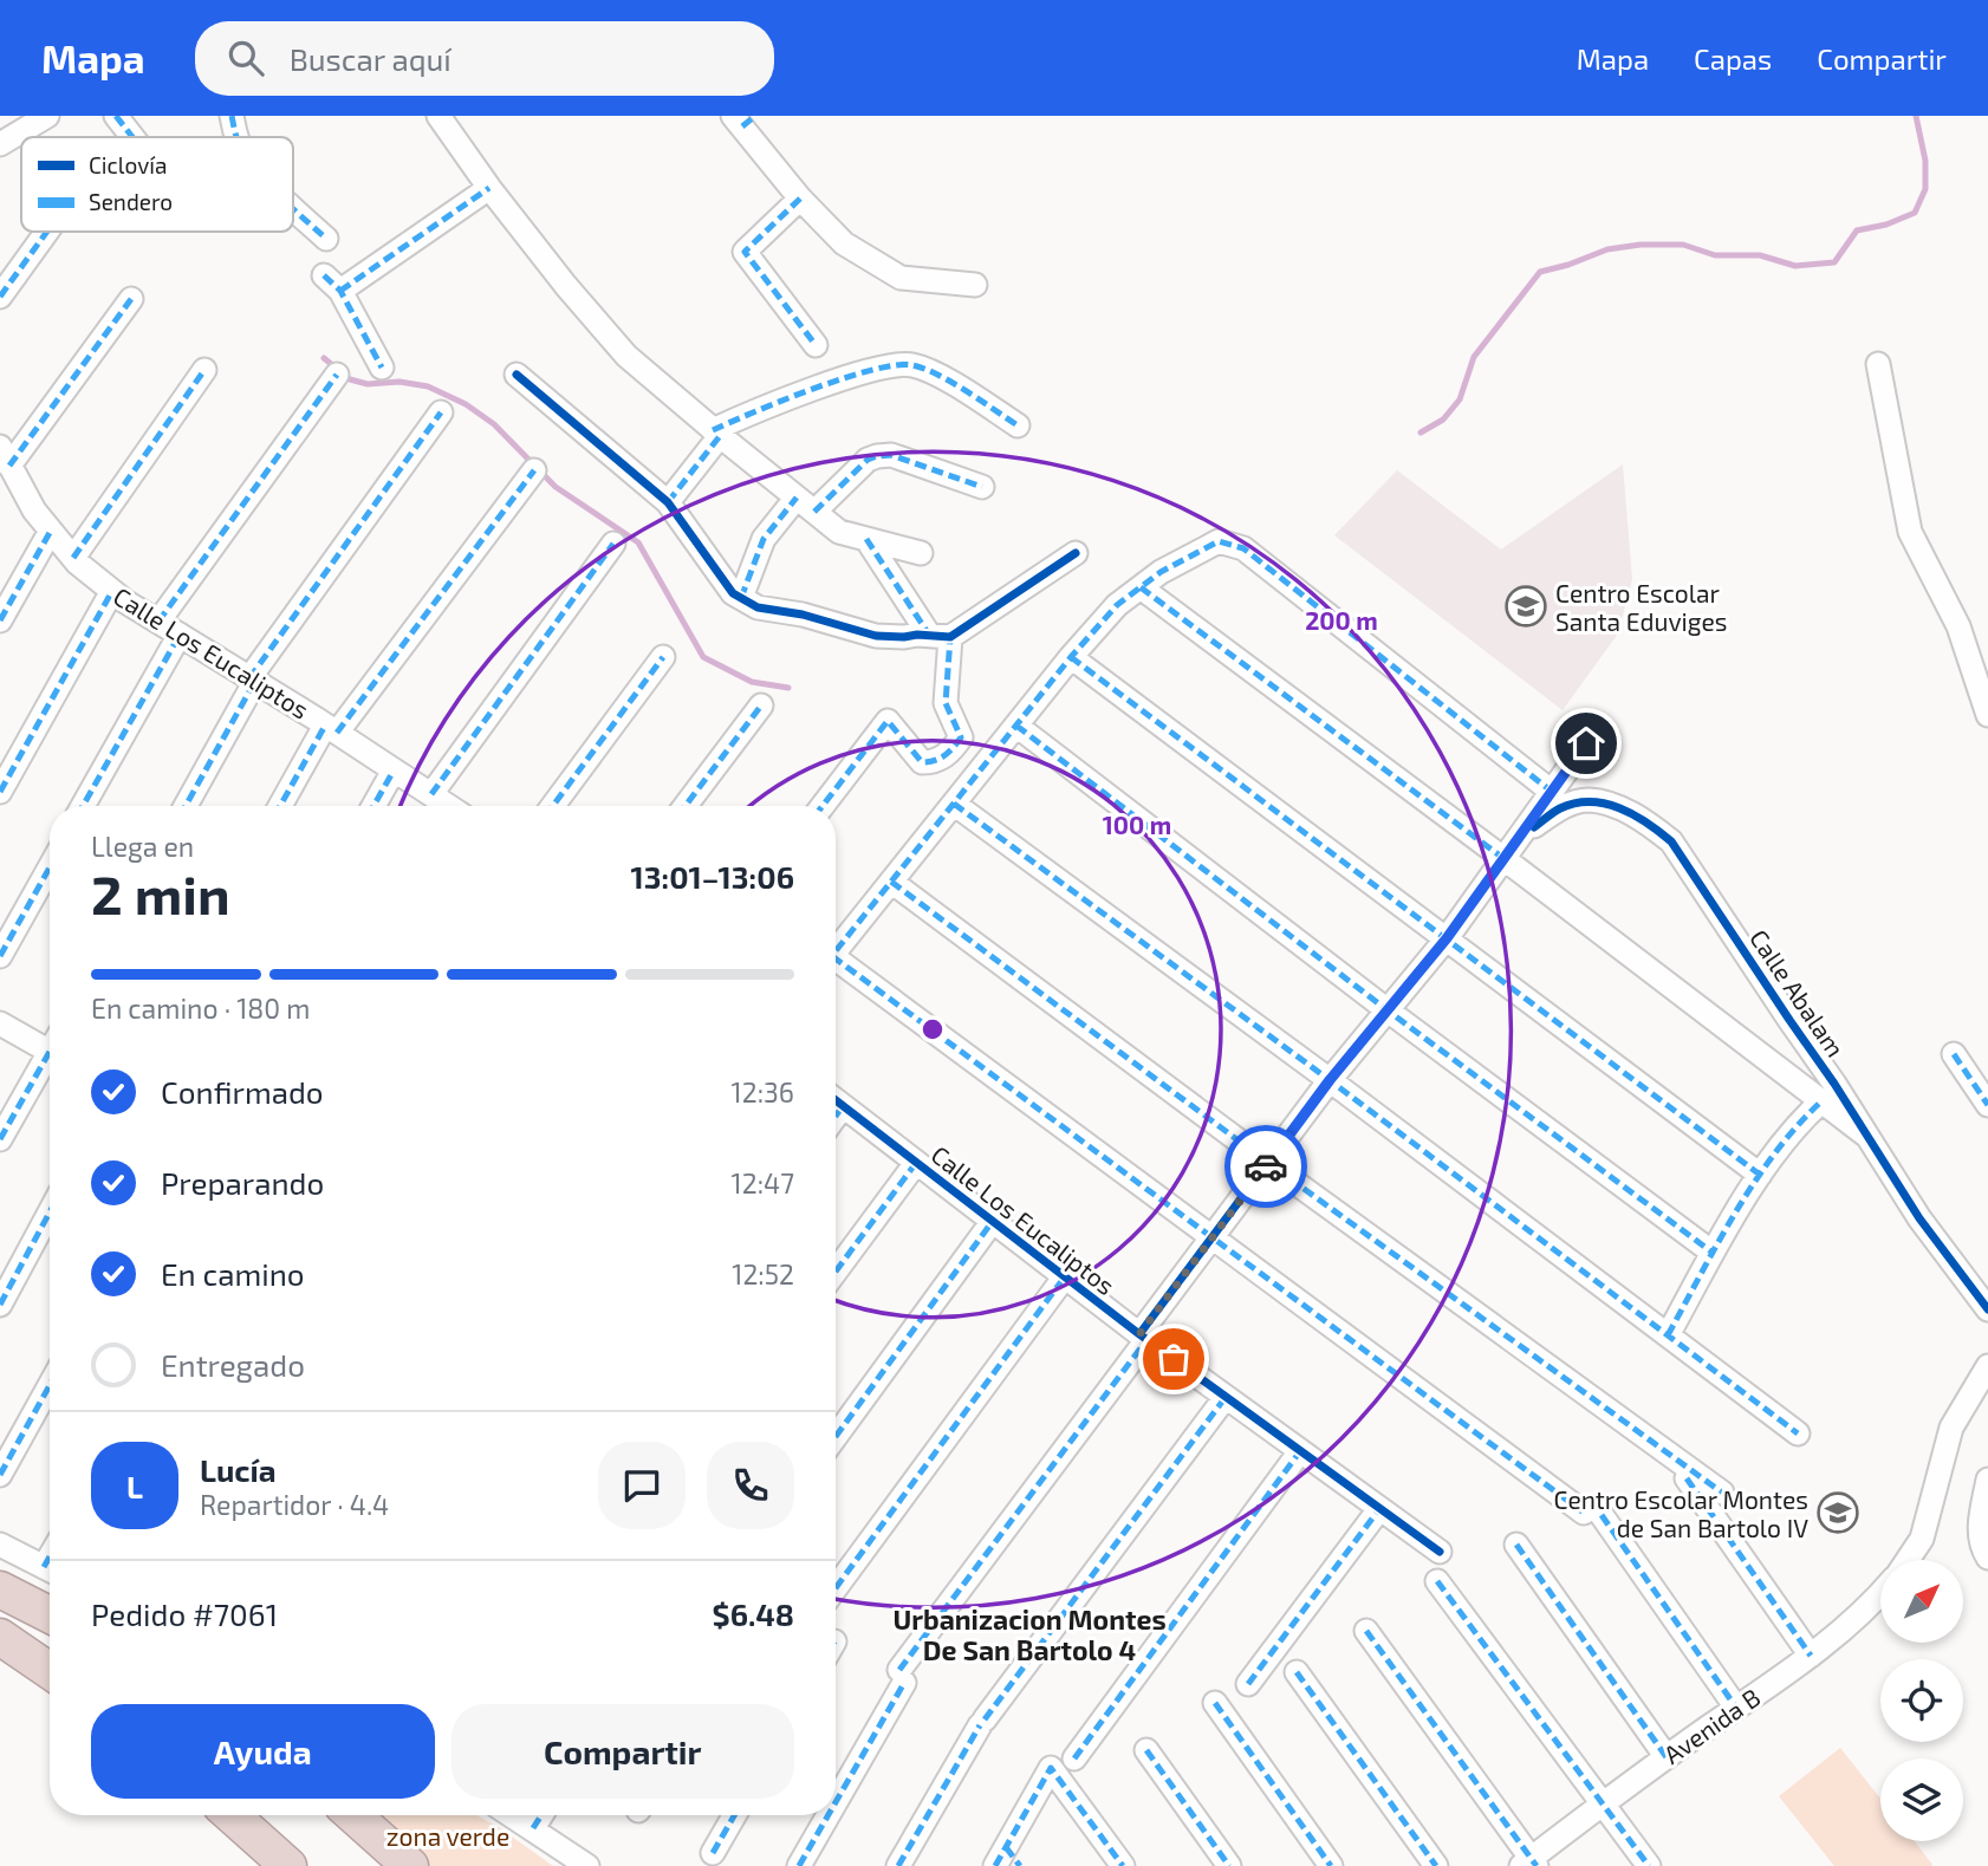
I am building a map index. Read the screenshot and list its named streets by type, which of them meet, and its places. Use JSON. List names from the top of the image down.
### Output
{
  "streets": {
    "street": ["Calle Los Eucaliptos", "Calle Abalam", "Avenida B"]
  },
  "districts": ["Urbanizacion Montes De San Bartolo 4"],
  "parks": ["zona verde"],
  "places": {
    "school or university": ["Centro Escolar Santa Eduviges", "Centro Escolar Montes de San Bartolo IV"]
  },
  "legend": ["Ciclovía", "Sendero"],
  "north": "top right",
  "page": {
    "header": "Mapa",
    "search": "Buscar aquí",
    "nav": ["Mapa", "Capas", "Compartir"],
    "heading": ["2 min", "Llega en", "13:01–13:06"],
    "panel": [
      "Lucía",
      "Repartidor · 4.4",
      "Pedido #7061",
      "$6.48"
    ],
    "bar": "En camino · 180 m",
    "list": [
      ["Confirmado", "12:36"],
      ["Preparando", "12:47"],
      ["En camino", "12:52"],
      "Entregado"
    ],
    "round": "L",
    "buttons": ["Ayuda", "Compartir"]
  },
  "rings": ["200 m", "100 m"]
}
